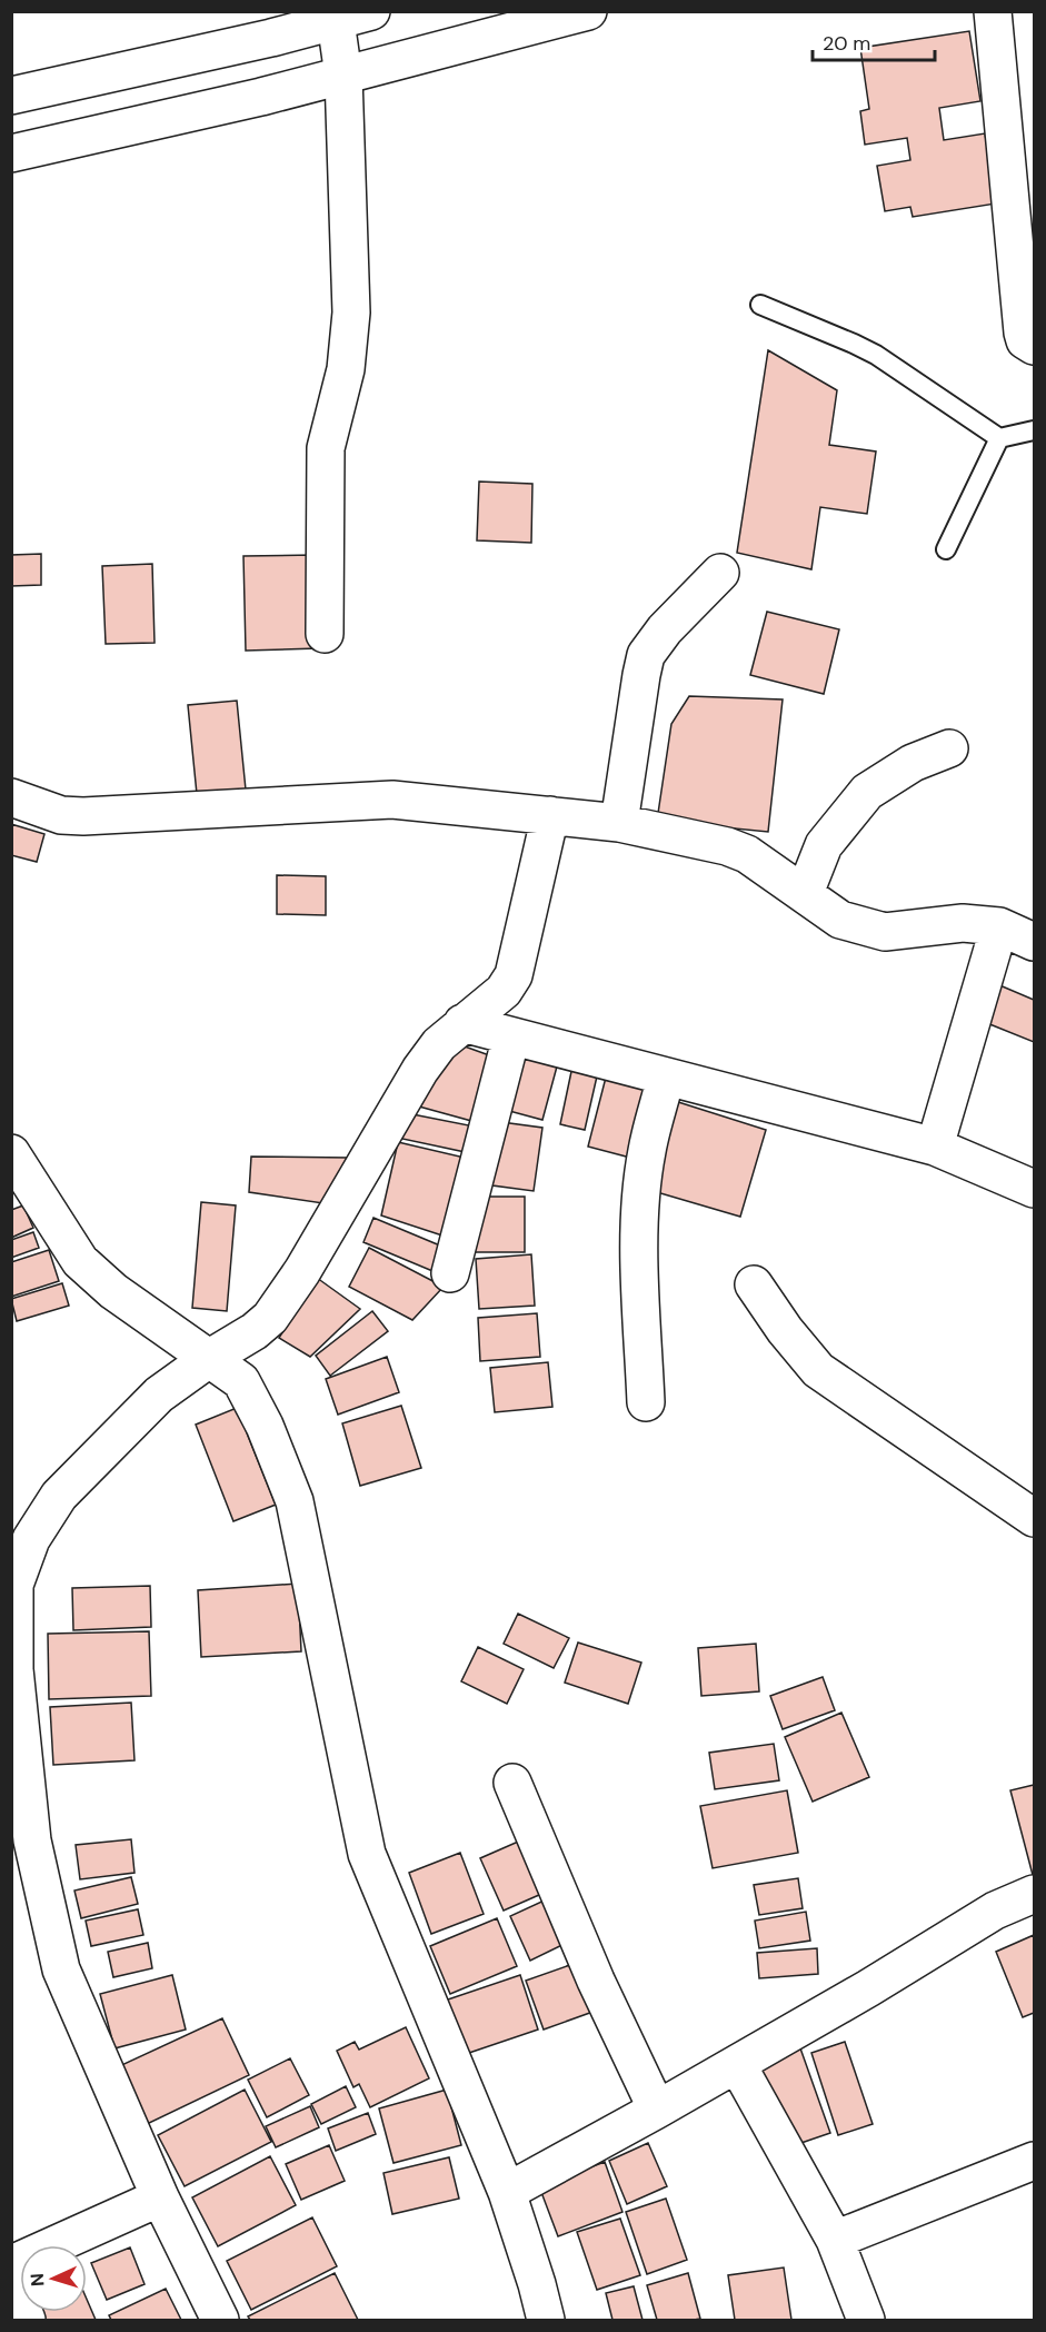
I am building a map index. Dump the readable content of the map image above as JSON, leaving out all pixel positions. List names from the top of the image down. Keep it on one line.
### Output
{"scale_bar":"20 m","north":"left"}
